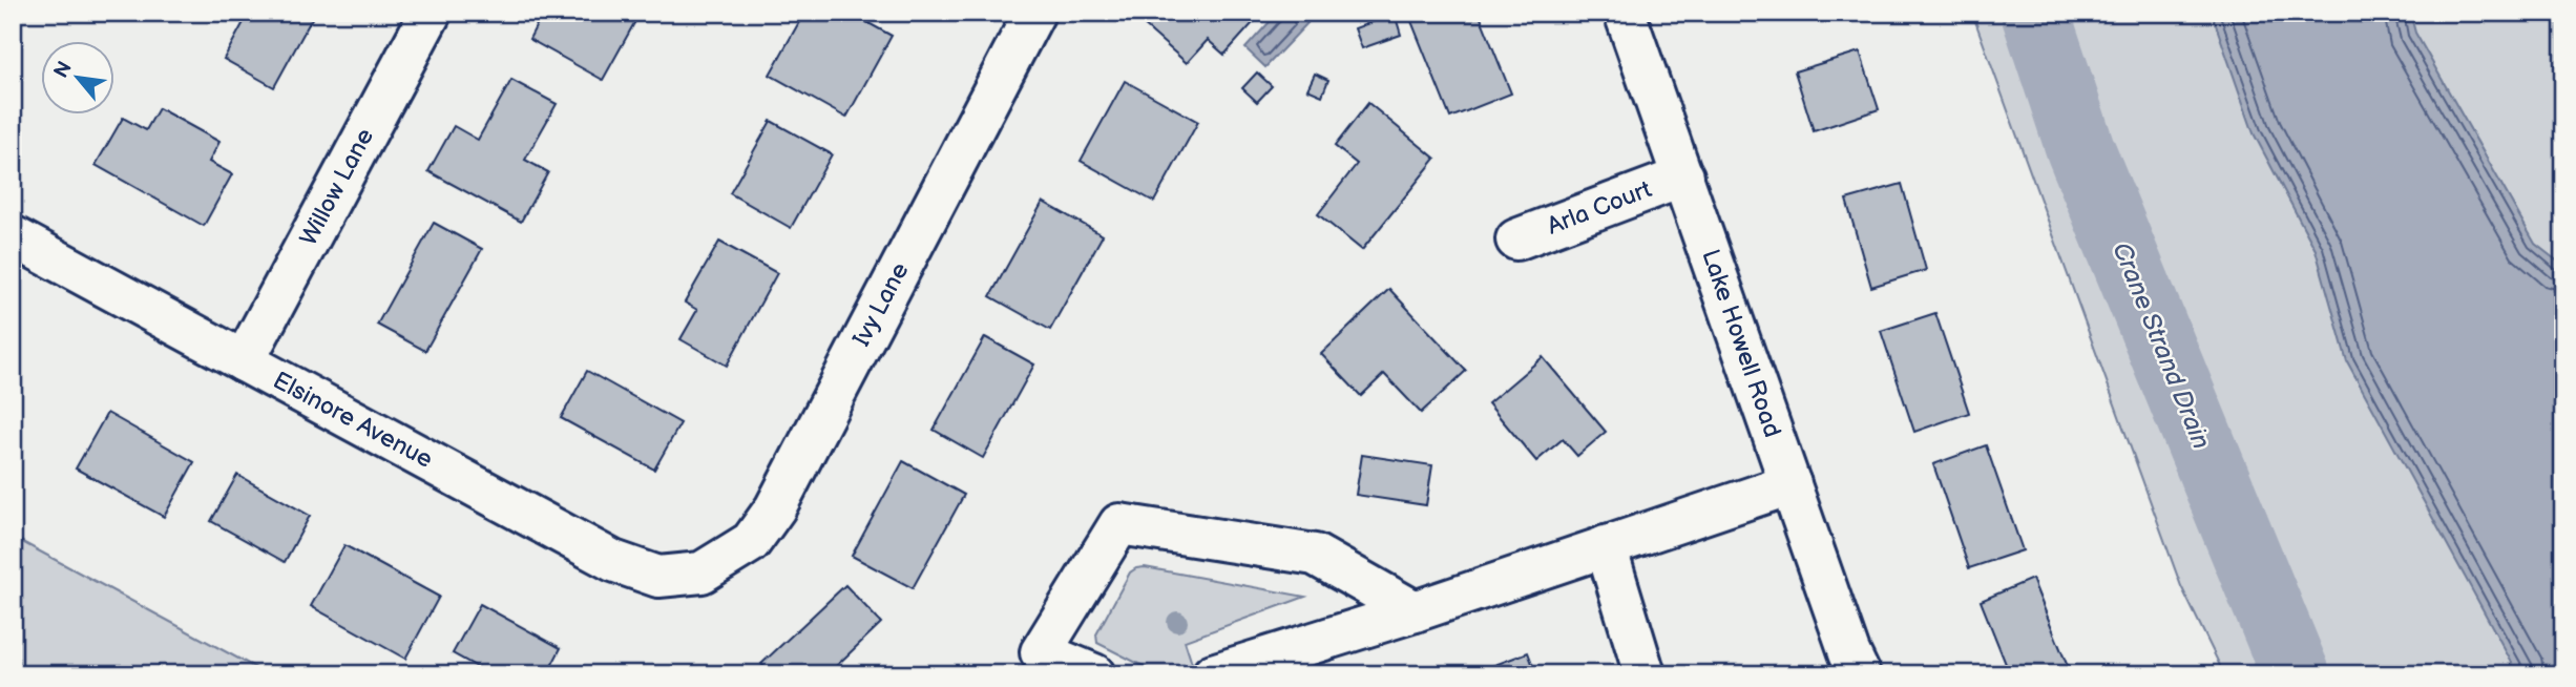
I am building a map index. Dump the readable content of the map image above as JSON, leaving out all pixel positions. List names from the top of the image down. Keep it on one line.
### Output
{"streets":{"street":["Willow Lane","Arla Court","Ivy Lane","Lake Howell Road","Elsinore Avenue"]},"crossings":[["Willow Lane","Elsinore Avenue"],["Arla Court","Lake Howell Road"],["Ivy Lane","Elsinore Avenue"]],"water":["Crane Strand Drain"],"north":"top left"}
